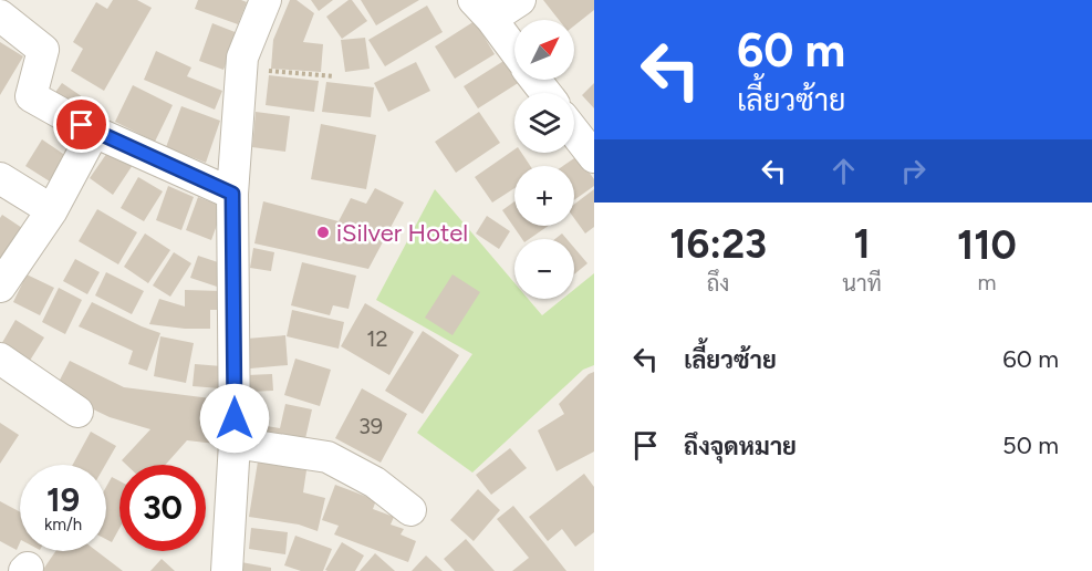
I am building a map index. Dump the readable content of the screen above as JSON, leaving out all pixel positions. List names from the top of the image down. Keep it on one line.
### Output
{"places":["iSilver Hotel"],"house_numbers":["12","39"],"north":"top right","page":{"turn":["60 m","เลี้ยวซ้าย"],"map_buttons":["+","−"],"eta":["16:23","ถึง","1","นาที","110","m"],"list":[{"name":"เลี้ยวซ้าย","value":"60 m"},{"name":"ถึงจุดหมาย","value":"50 m"}],"speed":"19 km/h","limit":"30"}}
